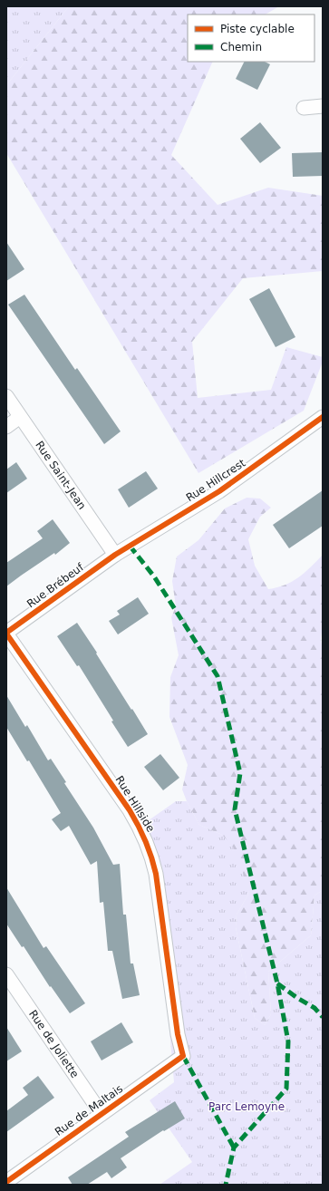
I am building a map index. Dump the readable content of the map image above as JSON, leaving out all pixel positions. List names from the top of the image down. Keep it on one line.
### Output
{"streets":{"street":["Rue Saint-Jean","Rue Hillcrest","Rue Brébeuf","Rue Hillside","Rue de Joliette","Rue de Maltais"]},"crossings":[["Rue Saint-Jean","Rue Hillcrest"],["Rue Saint-Jean","Rue Brébeuf"],["Rue Hillcrest","Rue Brébeuf"],["Rue Brébeuf","Rue Hillside"],["Rue Hillside","Rue de Maltais"],["Rue de Joliette","Rue de Maltais"]],"parks":["Parc Lemoyne"],"legend":["Piste cyclable","Chemin"]}
